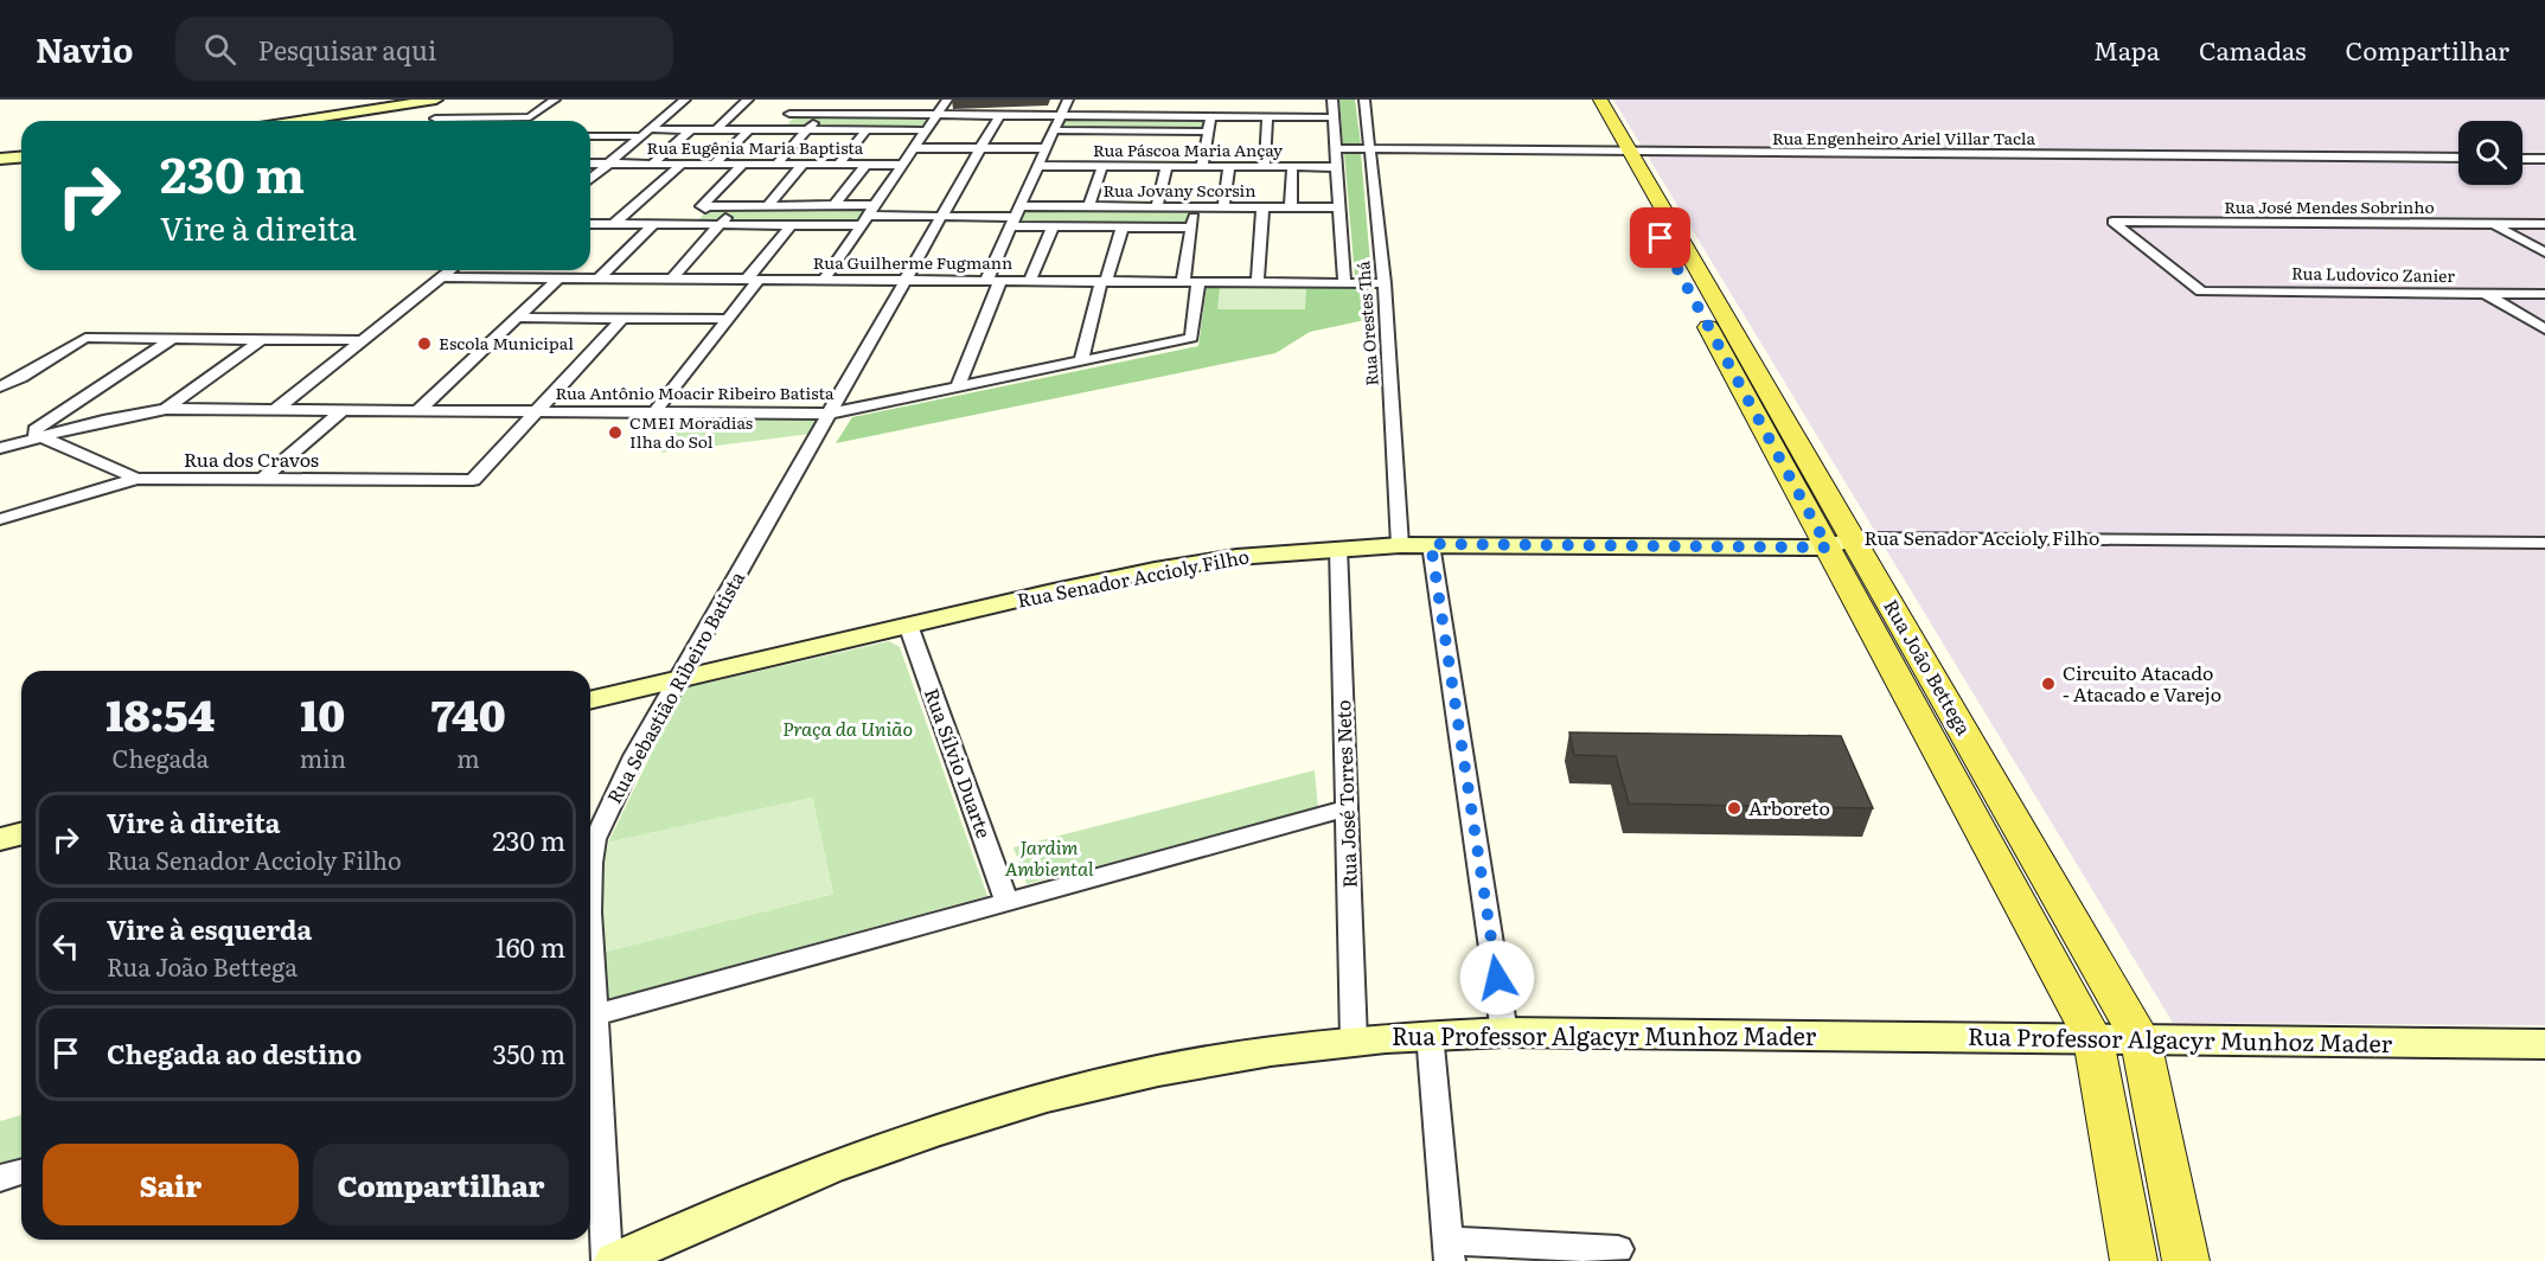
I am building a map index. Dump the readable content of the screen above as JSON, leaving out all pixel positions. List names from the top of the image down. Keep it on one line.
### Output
{"streets":{"main road":["Rua João Bettega"],"street":["Rua Engenheiro Ariel Villar Tacla","Rua Eugênia Maria Baptista","Rua Páscoa Maria Ançay","Rua Jovany Scorsin","Rua José Mendes Sobrinho","Rua Guilherme Fugmann","Rua Ludovico Zanier","Rua Orestes Thá","Rua Antônio Moacir Ribeiro Batista","Rua dos Cravos","Rua Senador Accioly Filho","Rua Sebastião Ribeiro Batista","Rua Sílvio Duarte","Rua José Torres Neto","Rua Professor Algacyr Munhoz Mader"]},"crossings":[["Rua Engenheiro Ariel Villar Tacla","Rua Orestes Thá"],["Rua Engenheiro Ariel Villar Tacla","Rua João Bettega"],["Rua José Mendes Sobrinho","Rua Ludovico Zanier"],["Rua Guilherme Fugmann","Rua Orestes Thá"],["Rua Guilherme Fugmann","Rua Antônio Moacir Ribeiro Batista"],["Rua Guilherme Fugmann","Rua Sebastião Ribeiro Batista"],["Rua Orestes Thá","Rua Senador Accioly Filho"],["Rua Antônio Moacir Ribeiro Batista","Rua dos Cravos"],["Rua Antônio Moacir Ribeiro Batista","Rua Sebastião Ribeiro Batista"],["Rua Senador Accioly Filho","Rua João Bettega"],["Rua Senador Accioly Filho","Rua Sebastião Ribeiro Batista"],["Rua Senador Accioly Filho","Rua Sílvio Duarte"],["Rua Senador Accioly Filho","Rua José Torres Neto"],["Rua João Bettega","Rua Professor Algacyr Munhoz Mader"],["Rua José Torres Neto","Rua Professor Algacyr Munhoz Mader"]],"parks":["Praça da União","Jardim Ambiental"],"places":["Escola Municipal","CMEI Moradias Ilha do Sol","Circuito Atacado - Atacado e Varejo","Arboreto"],"page":{"header":"Navio","search":"Pesquisar aqui","nav":["Mapa","Camadas","Compartilhar"],"turn":["230 m","Vire à direita"],"eta":["18:54","Chegada","10","min","740","m"],"list":[{"name":"Vire à direita","note":"Rua Senador Accioly Filho","value":"230 m"},{"name":"Vire à esquerda","note":"Rua João Bettega","value":"160 m"},{"name":"Chegada ao destino","value":"350 m"}],"buttons":["Sair","Compartilhar"]}}
